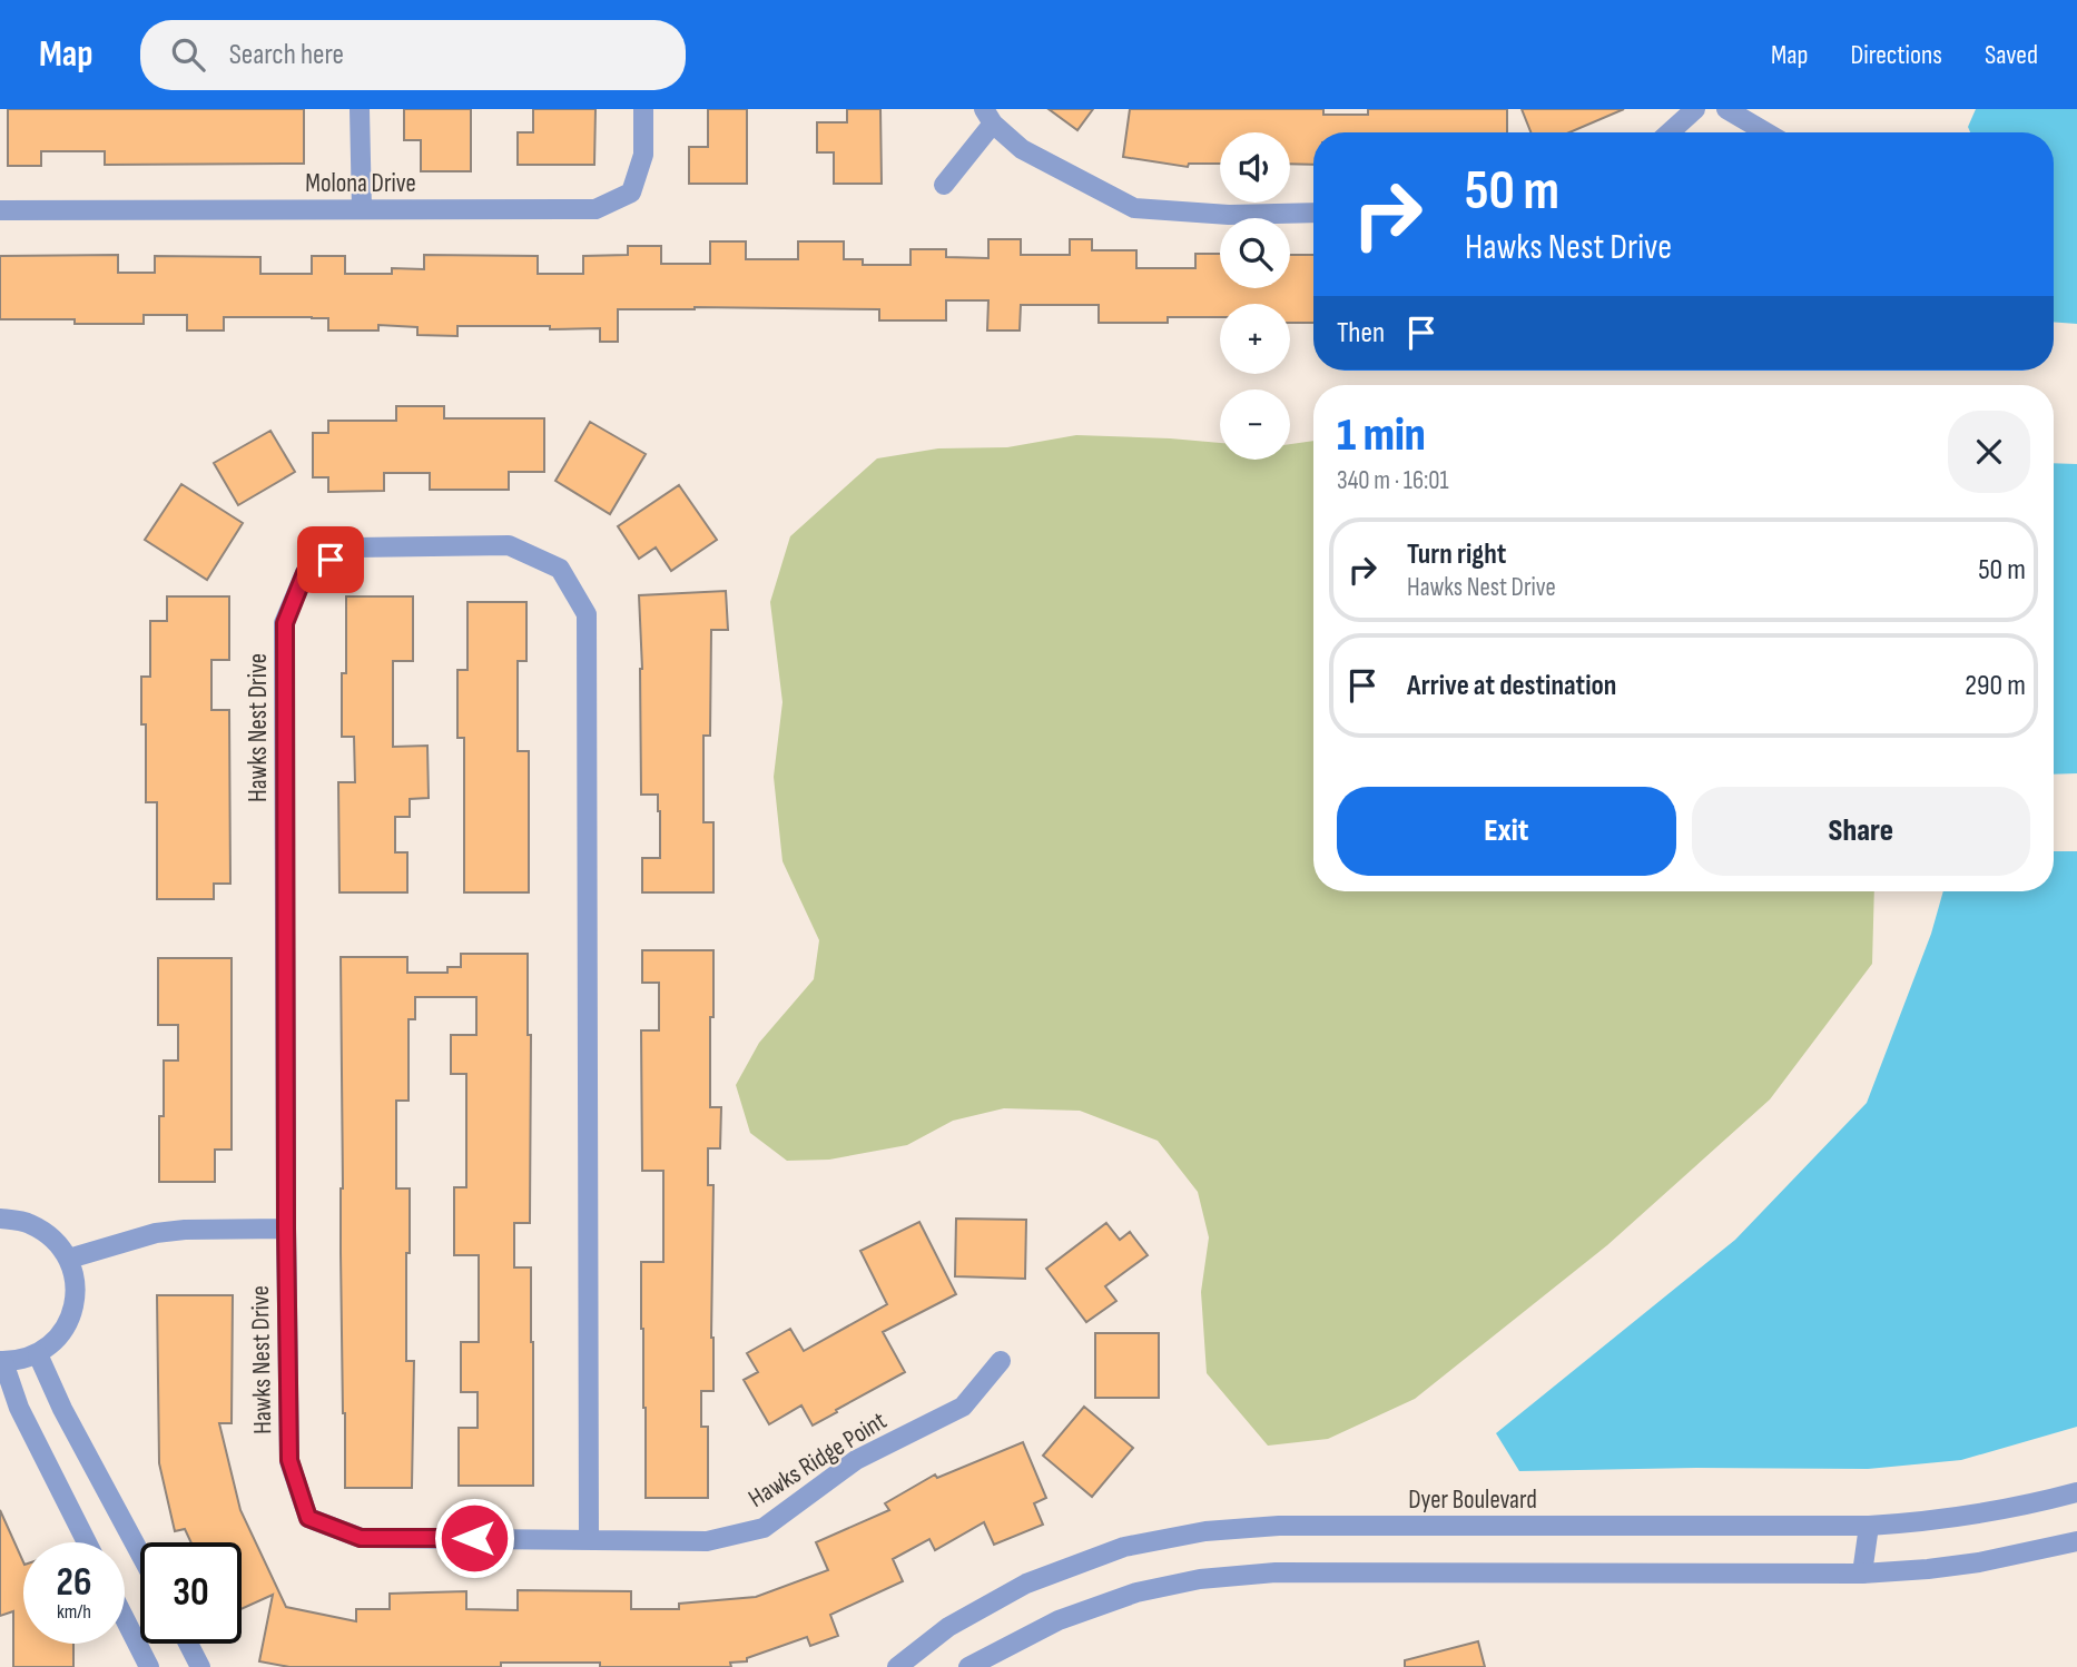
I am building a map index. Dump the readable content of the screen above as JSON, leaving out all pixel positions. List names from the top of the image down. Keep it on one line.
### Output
{"streets":{"street":["Molona Drive","Hawks Nest Drive","Hawks Ridge Point","Dyer Boulevard"]},"crossings":[["Hawks Nest Drive","Hawks Ridge Point"]],"page":{"header":"Map","search":"Search here","nav":["Map","Directions","Saved"],"map_buttons":["+","−"],"turn":["50 m","Hawks Nest Drive"],"then":"Then","heading":["1 min","340 m · 16:01"],"list":[{"name":"Turn right","note":"Hawks Nest Drive","value":"50 m"},{"name":"Arrive at destination","value":"290 m"}],"buttons":["Exit","Share"],"speed":"26 km/h","limit":"30"}}
